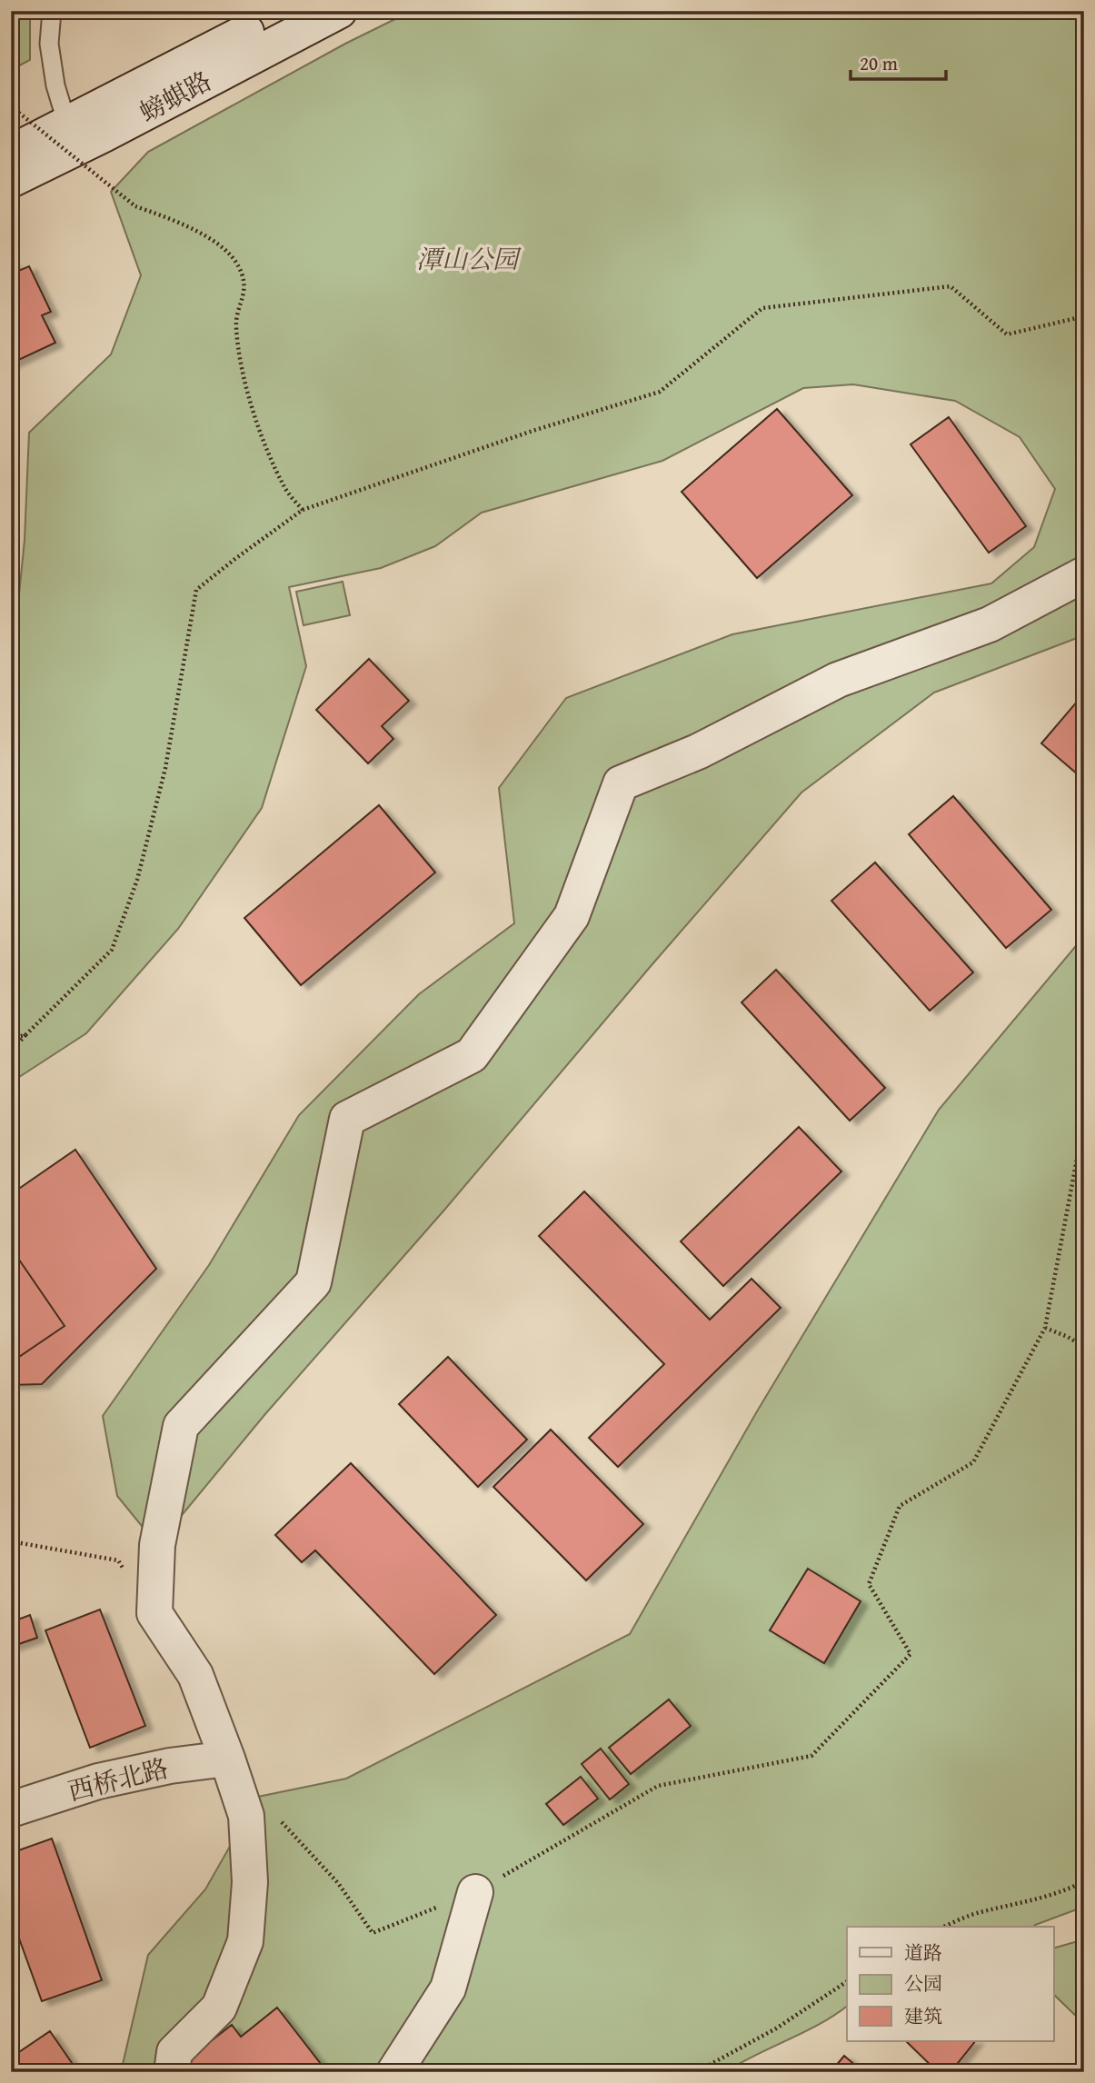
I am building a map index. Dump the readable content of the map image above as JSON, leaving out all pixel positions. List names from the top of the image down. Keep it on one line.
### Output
{"streets":{"street":["螃蜞路","西桥北路"]},"parks":["潭山公园"],"legend":["道路","公园","建筑"],"scale_bar":"20 m"}
